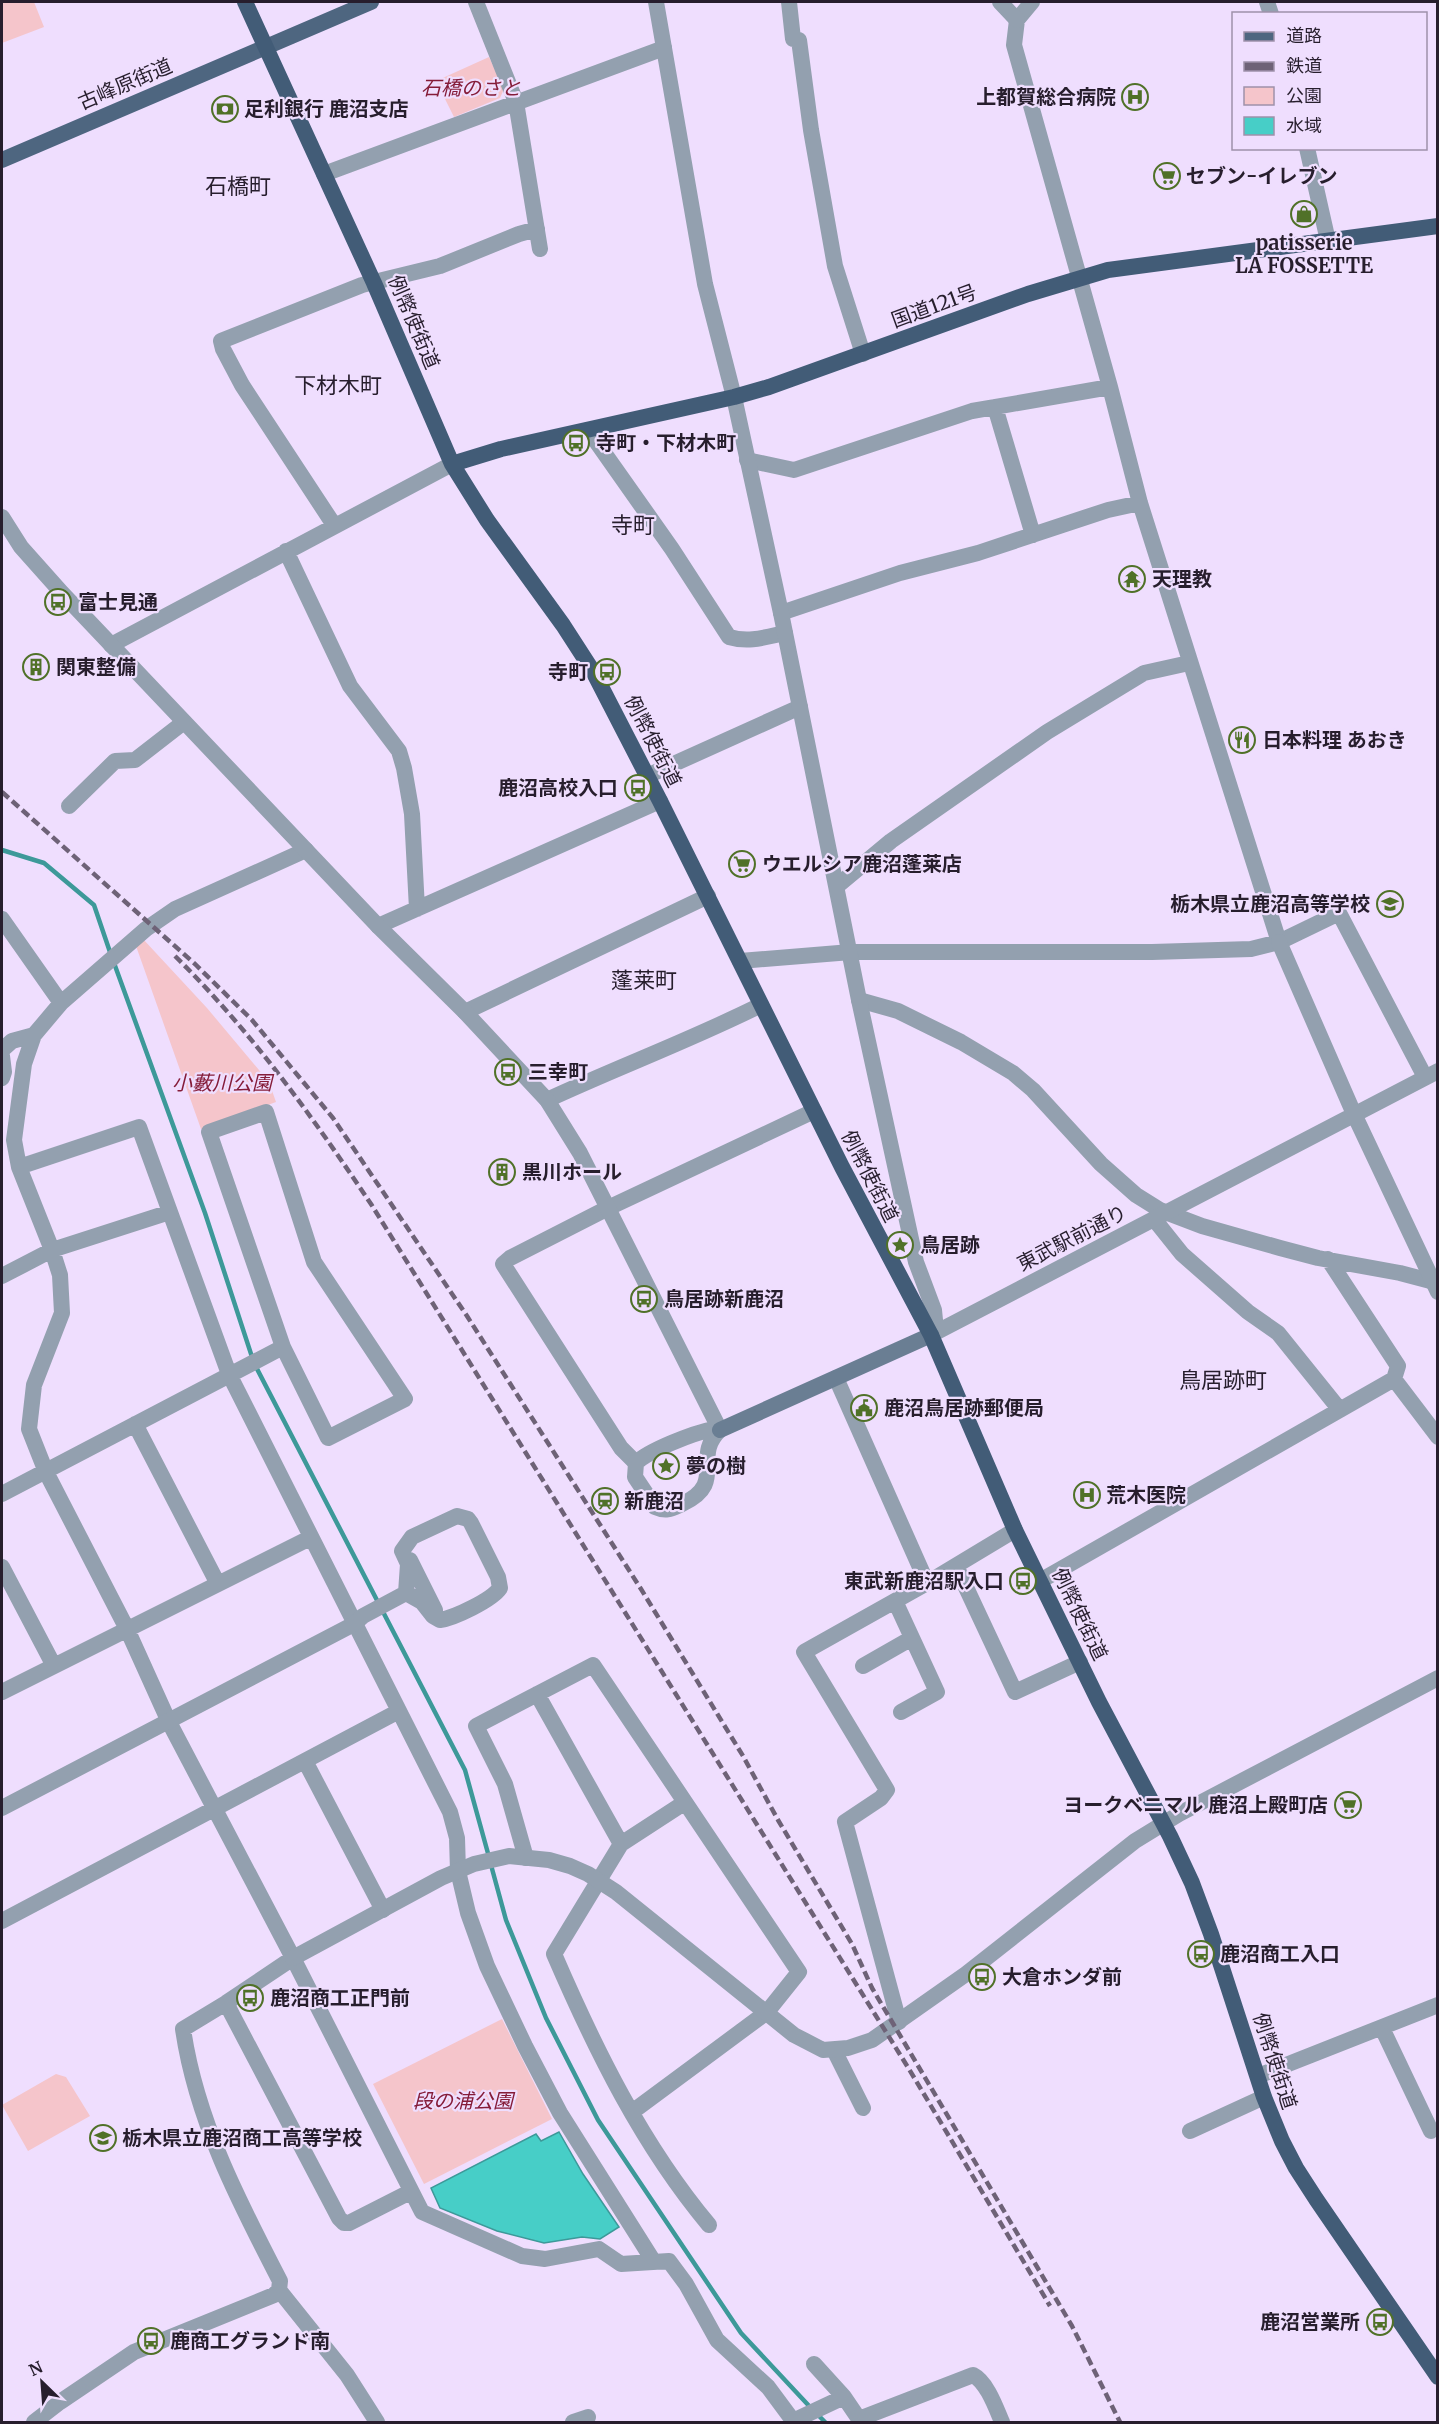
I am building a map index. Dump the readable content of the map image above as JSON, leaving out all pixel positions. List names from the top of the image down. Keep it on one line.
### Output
{"streets":{"highway":["国道121号","例幣使街道"],"main road":["古峰原街道","東武駅前通り"]},"crossings":[["古峰原街道","例幣使街道"],["国道121号","例幣使街道"],["例幣使街道","東武駅前通り"]],"districts":["石橋町","下材木町","寺町","蓬莱町","鳥居跡町"],"parks":["石橋のさと","小藪川公園","段の浦公園"],"places":{"hospital":["上都賀総合病院","荒木医院"],"bank":["足利銀行 鹿沼支店"],"supermarket":["セブン-イレブン","ウエルシア鹿沼蓬莱店","ヨークベニマル 鹿沼上殿町店"],"shop":["patisserie LA FOSSETTE"],"bus stop":["寺町・下材木町","富士見通","寺町","鹿沼高校入口","三幸町","鳥居跡新鹿沼","東武新鹿沼駅入口","鹿沼商工入口","大倉ホンダ前","鹿沼商工正門前","鹿沼営業所","鹿商工グランド南"],"temple":["天理教"],"building":["関東整備","黒川ホール"],"restaurant":["日本料理 あおき"],"school or university":["栃木県立鹿沼高等学校","栃木県立鹿沼商工高等学校"],"place":["鳥居跡","夢の樹"],"public building":["鹿沼鳥居跡郵便局"],"station":["新鹿沼"]},"legend":["道路","鉄道","公園","水域"],"north":"top left"}
